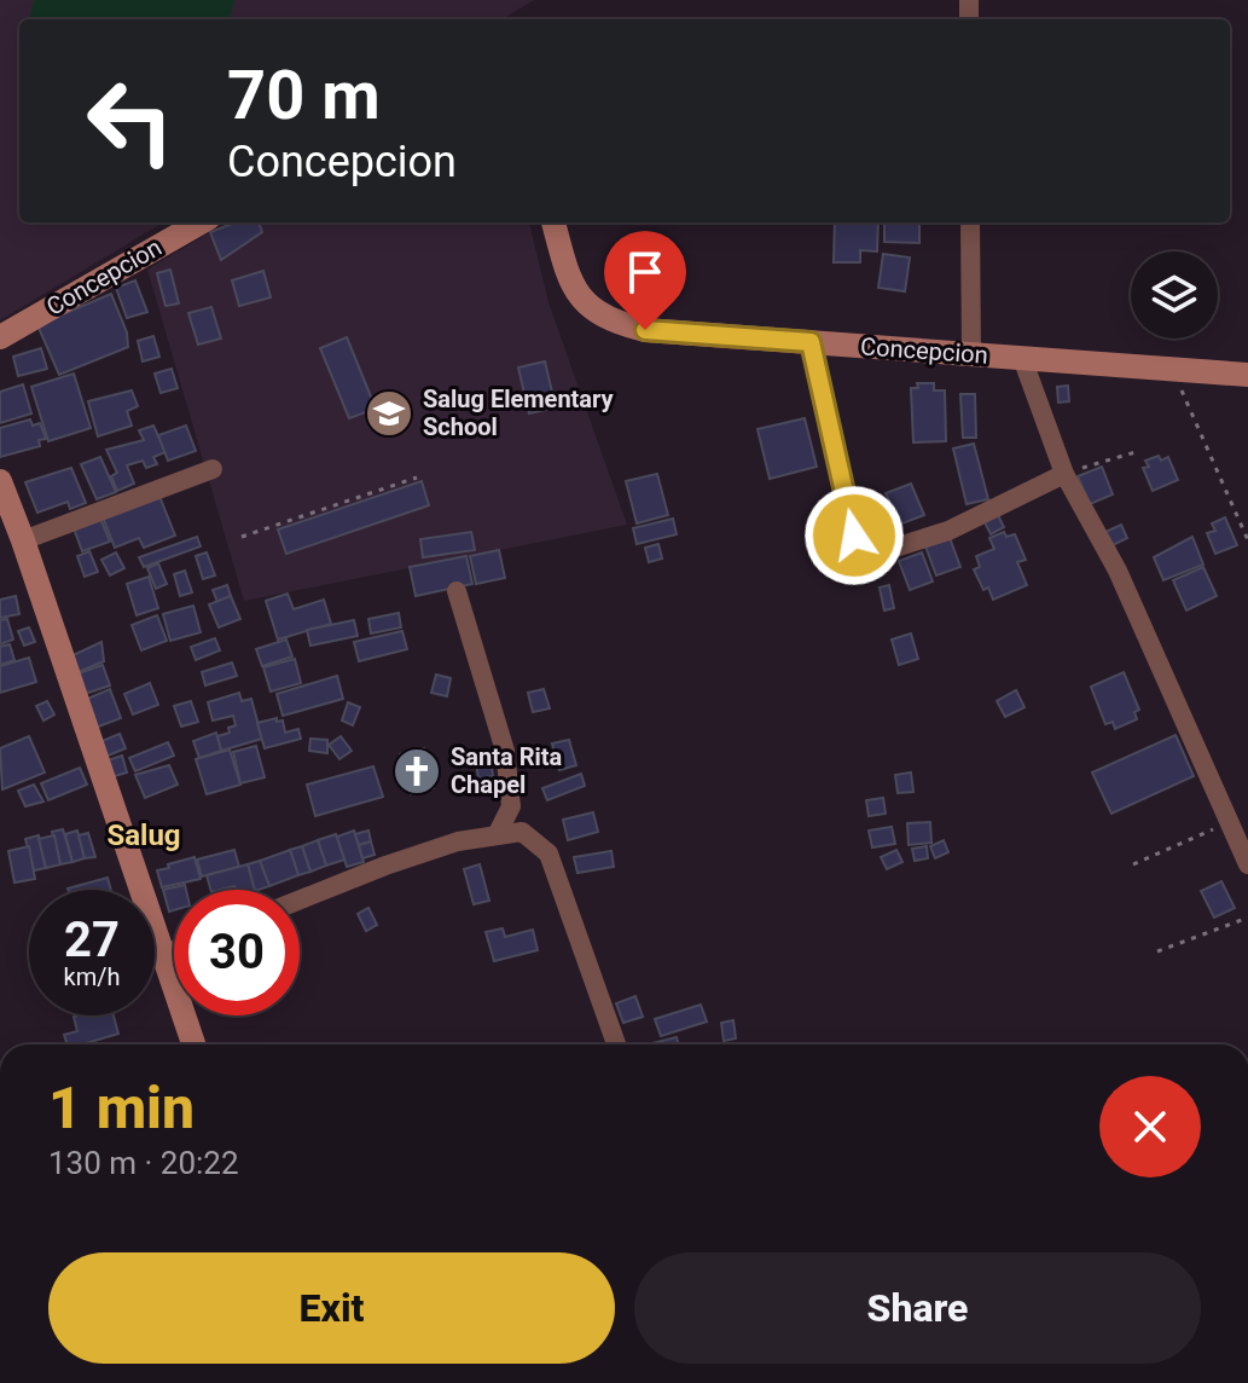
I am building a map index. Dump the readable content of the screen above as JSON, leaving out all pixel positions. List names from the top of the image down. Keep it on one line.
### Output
{"streets":{"main road":["Concepcion"]},"districts":["Salug"],"places":{"school or university":["Salug Elementary School"],"church":["Santa Rita Chapel"]},"page":{"turn":["70 m","Concepcion"],"speed":"27 km/h","limit":"30","heading":["1 min","130 m · 20:22"],"buttons":["Exit","Share"]}}
